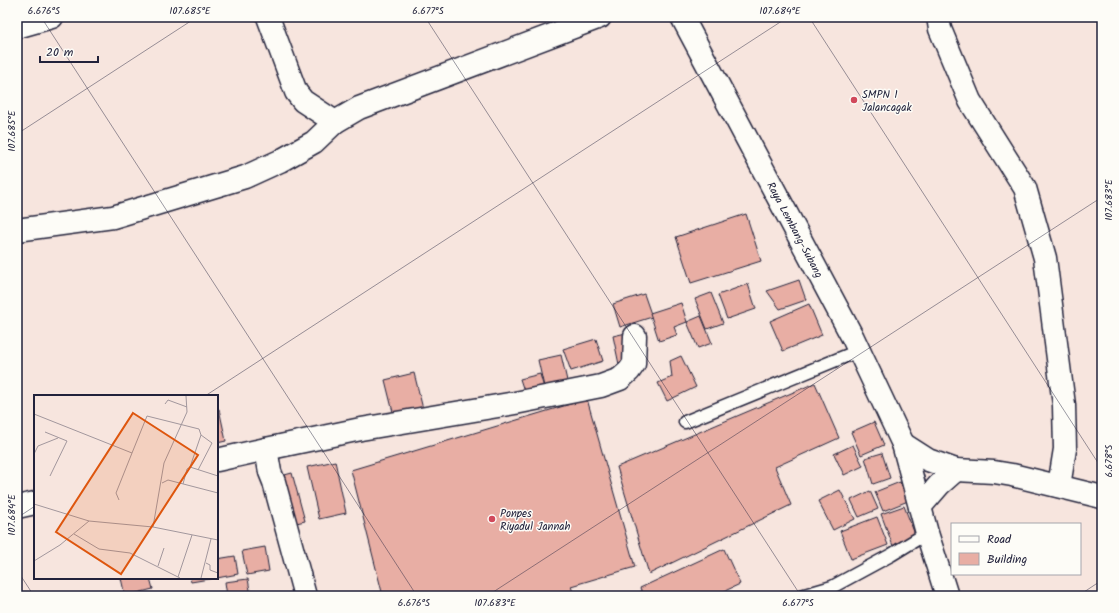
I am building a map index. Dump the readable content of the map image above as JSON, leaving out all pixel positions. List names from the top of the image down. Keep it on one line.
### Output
{"streets":{"street":["Raya Lembang-Subang"]},"places":["SMPN 1 Jalancagak","Ponpes Riyadul Jannah"],"legend":["Road","Building"],"scale_bar":"20 m","coordinates":["6.676°S","107.685°E","6.677°S","107.684°E","107.683°E","6.678°S"]}
